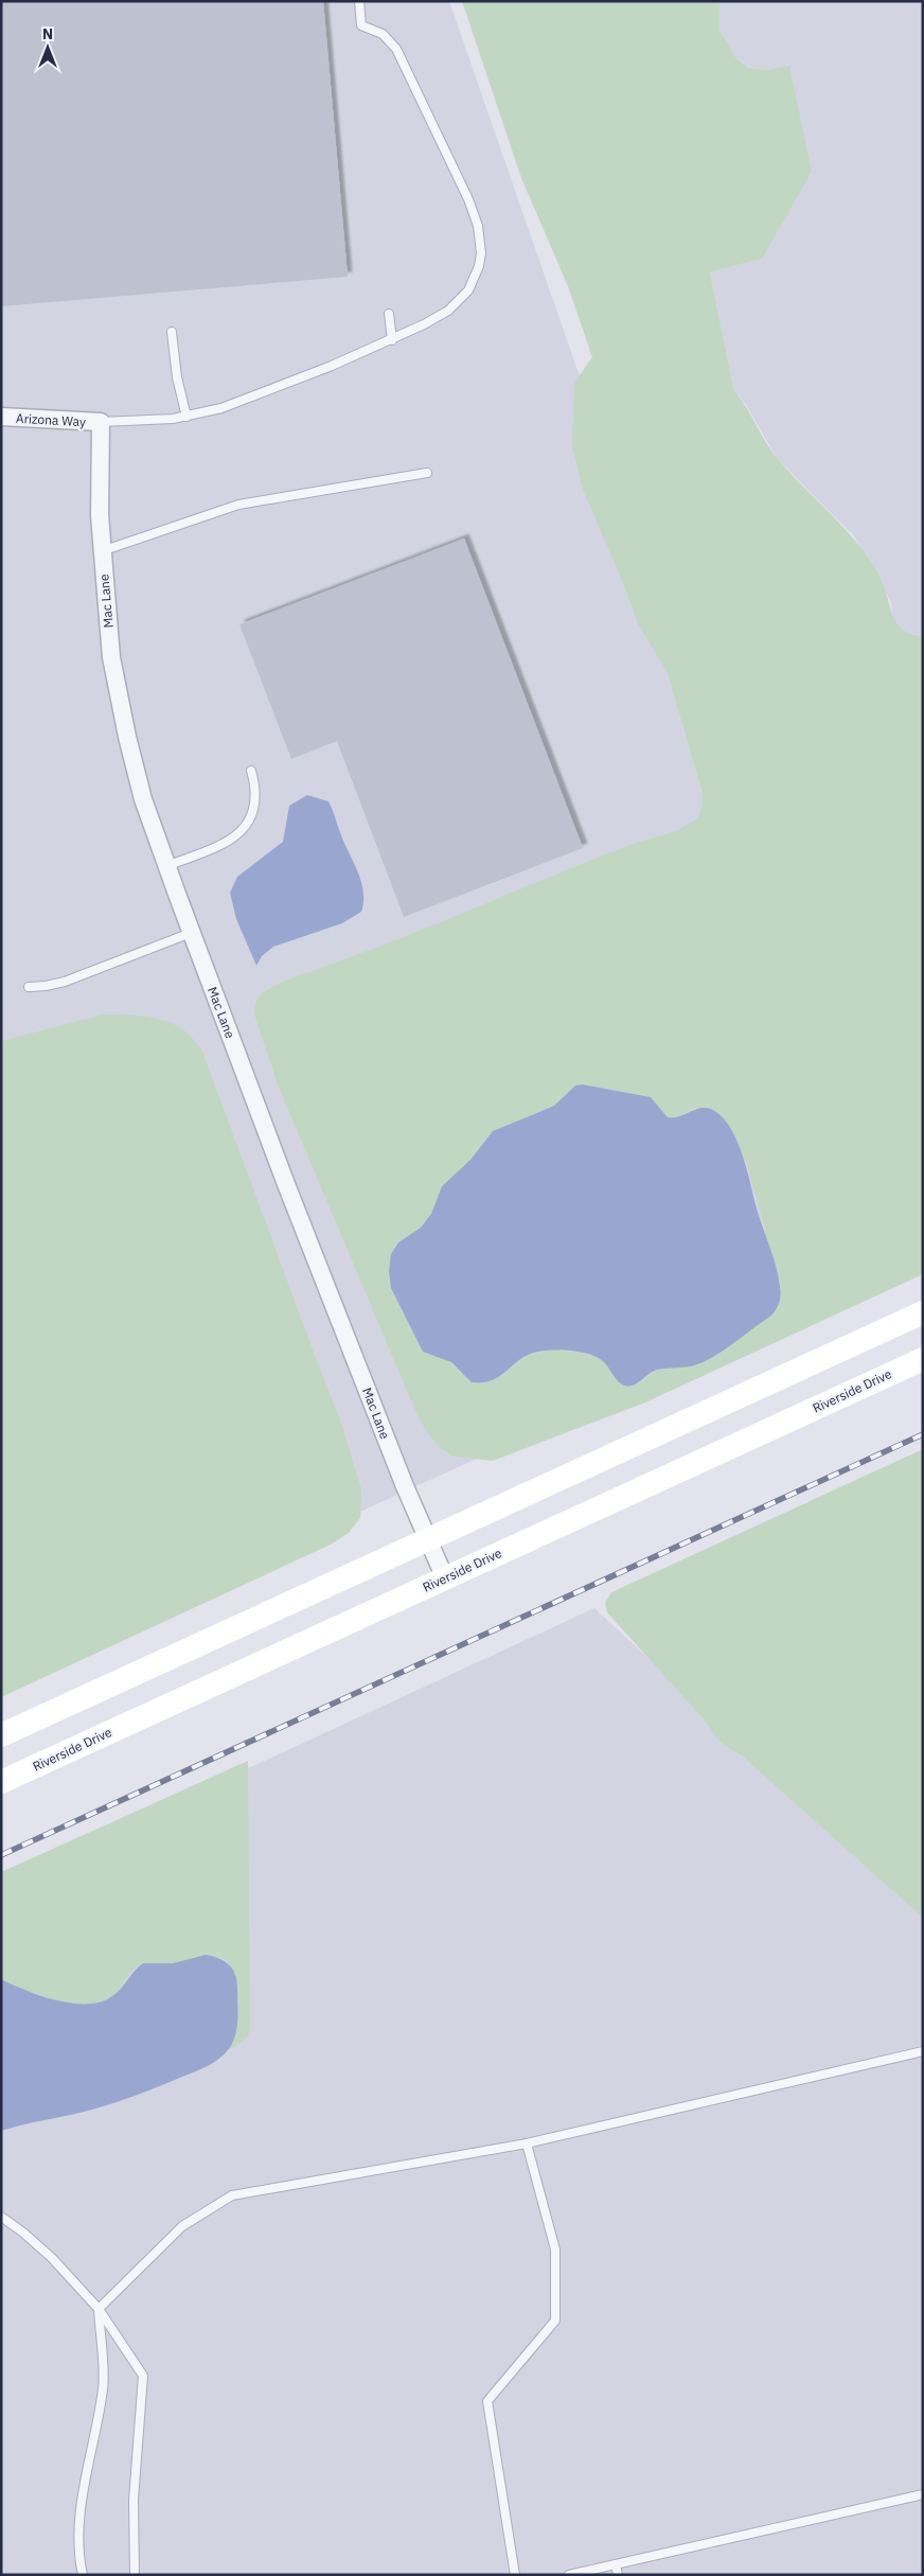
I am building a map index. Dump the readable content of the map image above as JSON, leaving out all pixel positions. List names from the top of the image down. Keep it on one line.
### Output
{"streets":{"main road":["Riverside Drive"],"street":["Arizona Way","Mac Lane"]},"crossings":[["Arizona Way","Mac Lane"],["Mac Lane","Riverside Drive"]],"north":"top"}
